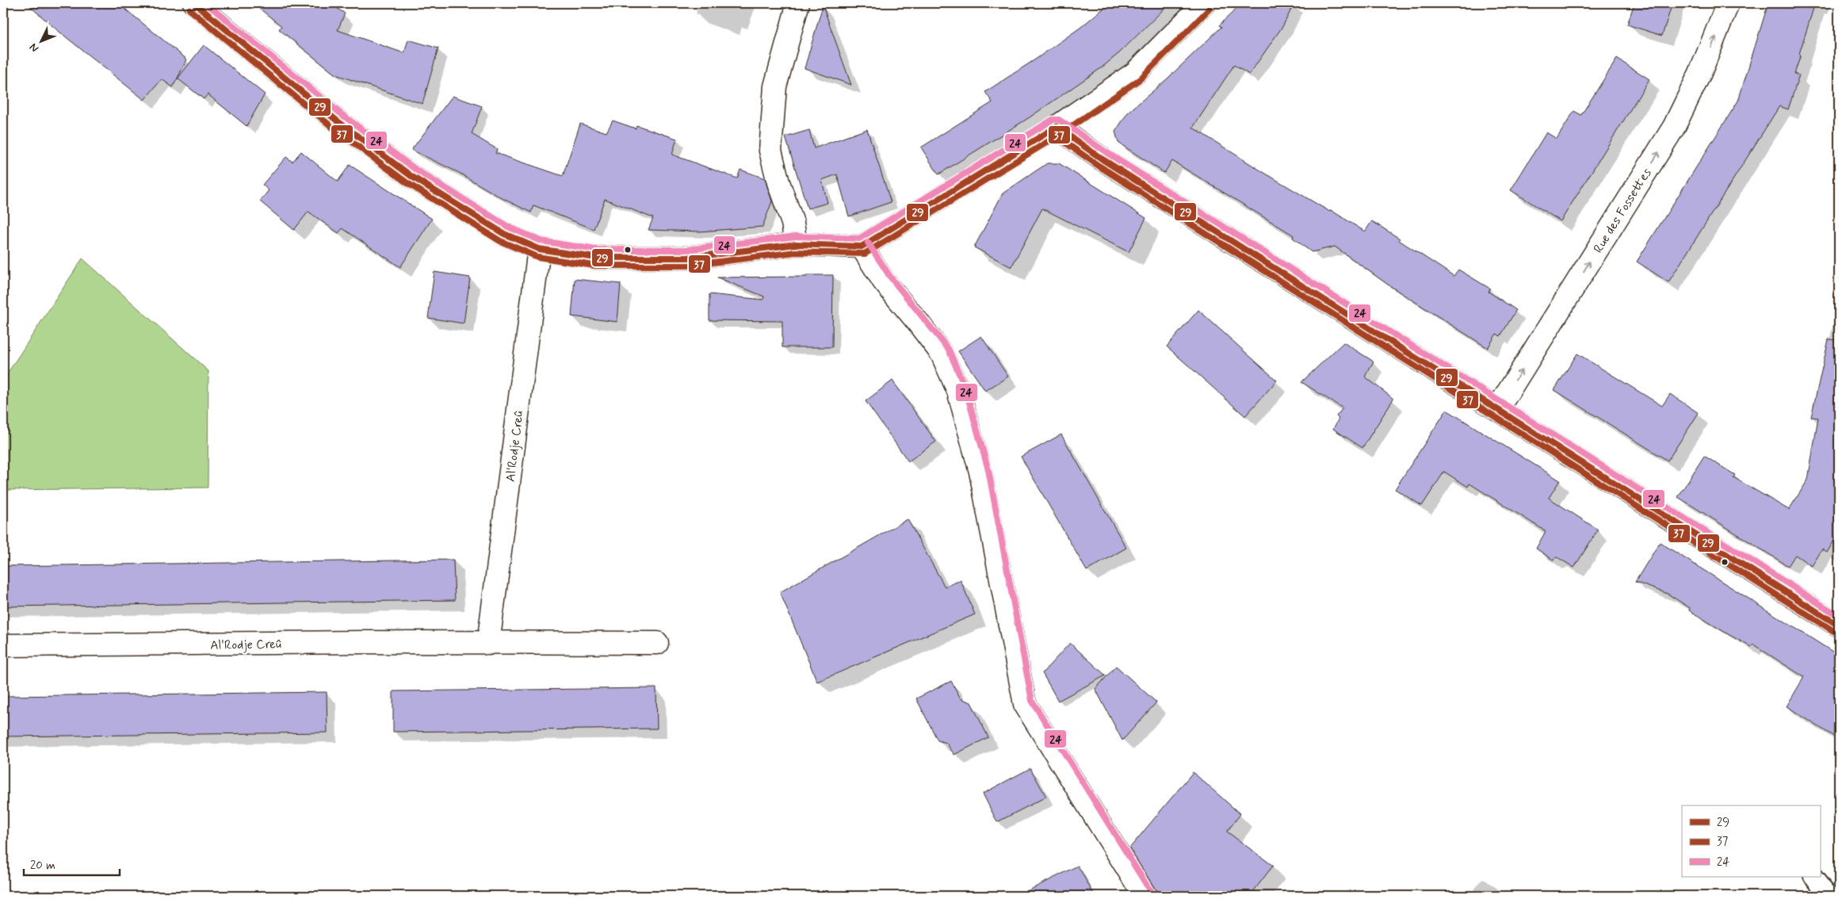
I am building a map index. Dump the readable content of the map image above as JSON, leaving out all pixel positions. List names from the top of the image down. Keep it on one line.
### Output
{"streets":{"street":["Rue des Fossettes","Al'Rodje Creû"]},"one_way":["Rue des Fossettes"],"lines":["transit line 29","transit line 24","transit line 37"],"legend":["29","37","24"],"scale_bar":"20 m","north":"bottom left"}
